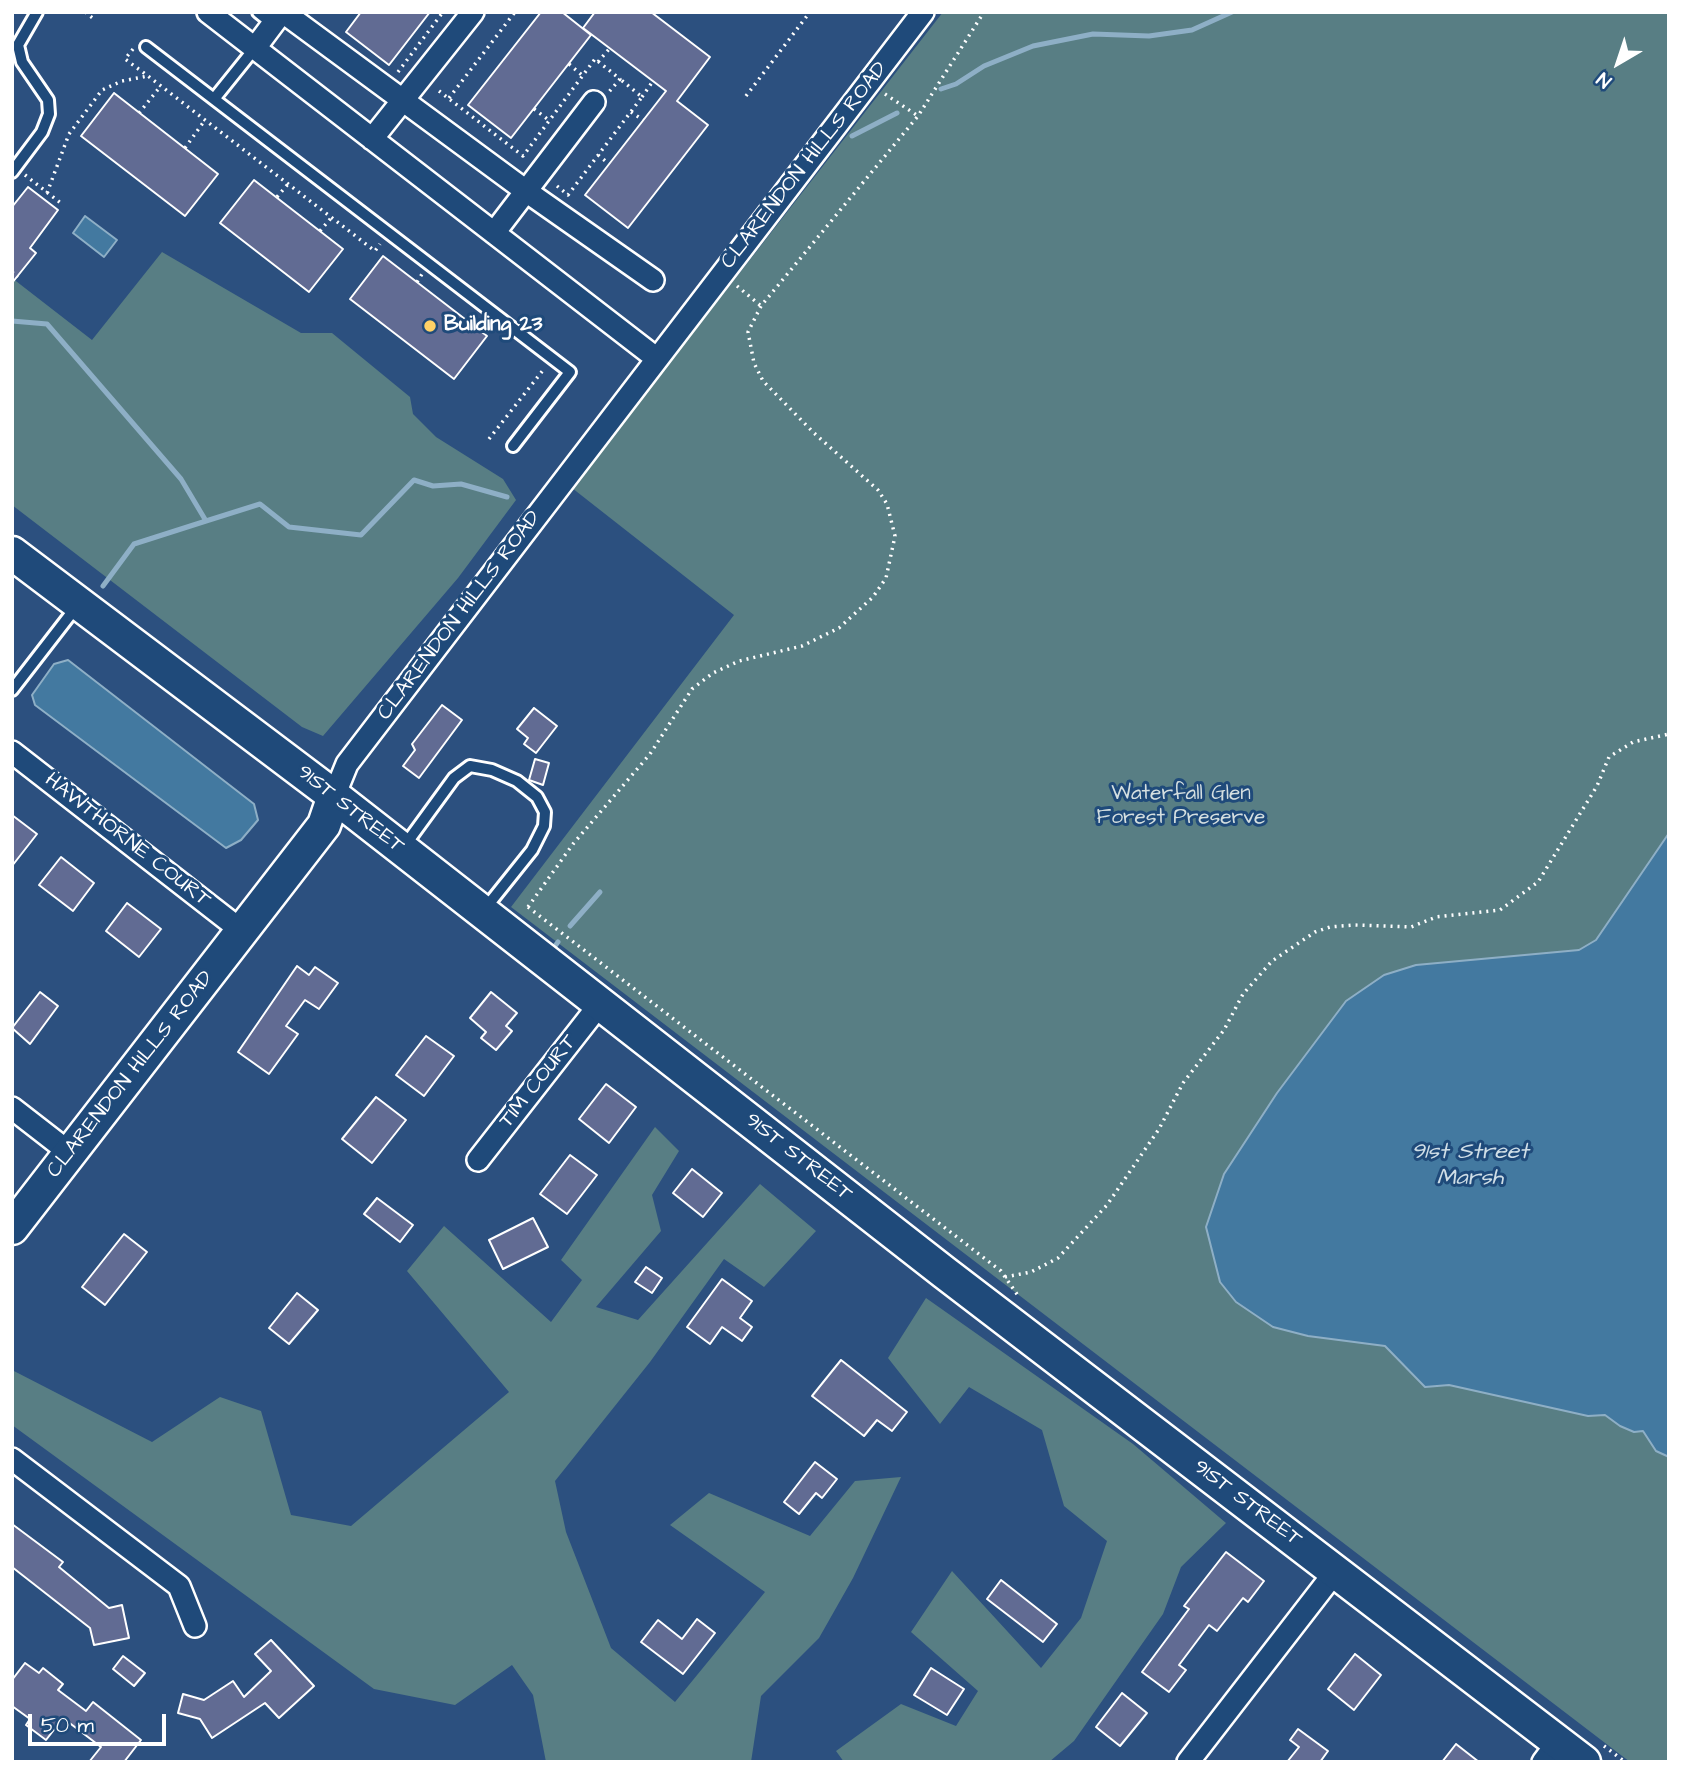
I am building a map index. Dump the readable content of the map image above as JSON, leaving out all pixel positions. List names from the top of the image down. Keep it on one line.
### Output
{"streets":{"main road":["CLARENDON HILLS ROAD","91ST STREET"],"street":["HAWTHORNE COURT","TIM COURT"]},"crossings":[["CLARENDON HILLS ROAD","91ST STREET"],["CLARENDON HILLS ROAD","HAWTHORNE COURT"],["91ST STREET","TIM COURT"]],"water":["91st Street Marsh"],"parks":["Waterfall Glen Forest Preserve"],"places":["Building 23"],"scale_bar":"50 m","north":"bottom left"}
